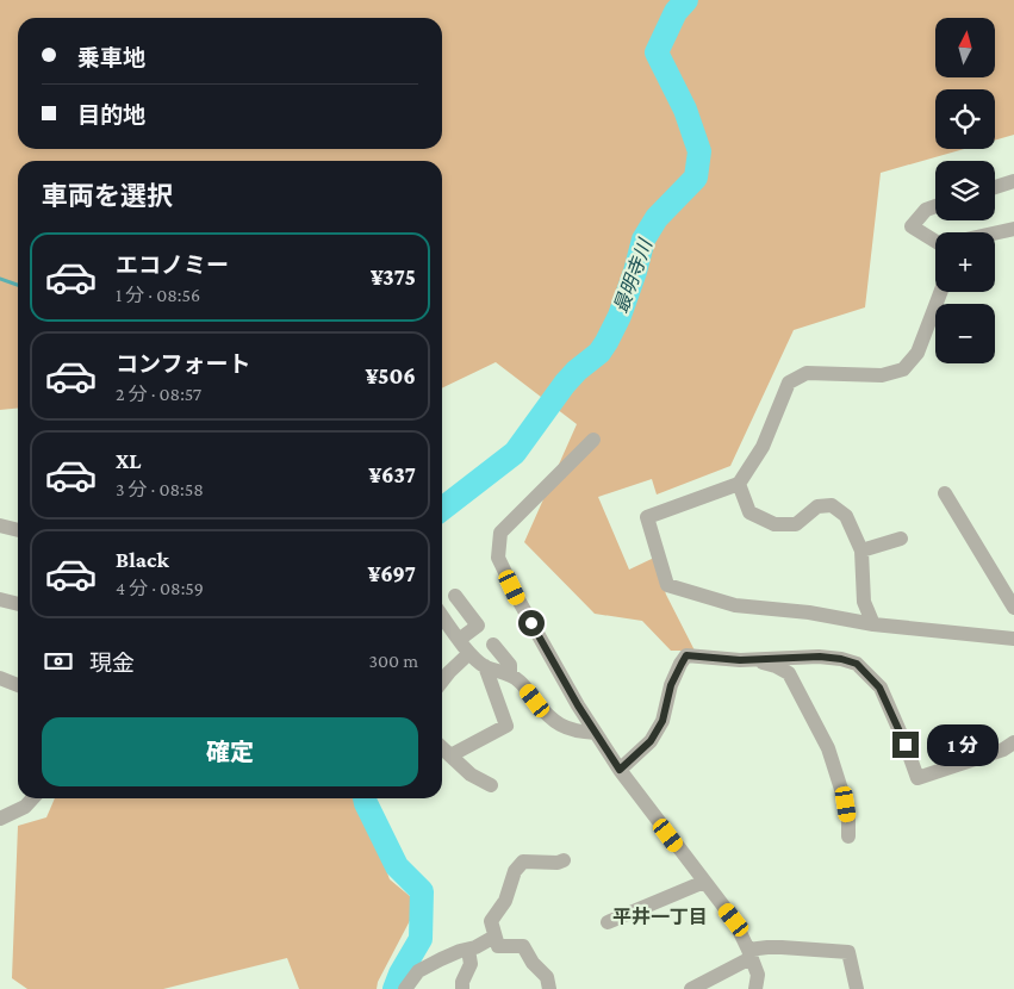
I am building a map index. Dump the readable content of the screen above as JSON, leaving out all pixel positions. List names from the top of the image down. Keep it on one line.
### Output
{"districts":["平井一丁目"],"water":["最明寺川"],"north":"top","page":{"map_buttons":["+","−"],"banner":["乗車地","目的地"],"heading":"車両を選択","list":[{"name":"エコノミー","note":"1 分 · 08:56","value":"¥375"},{"name":"コンフォート","note":"2 分 · 08:57","value":"¥506"},{"name":"XL","note":"3 分 · 08:58","value":"¥637"},{"name":"Black","note":"4 分 · 08:59","value":"¥697"}],"pay":["現金","300 m"],"buttons":"確定","bubble":"1 分"}}
